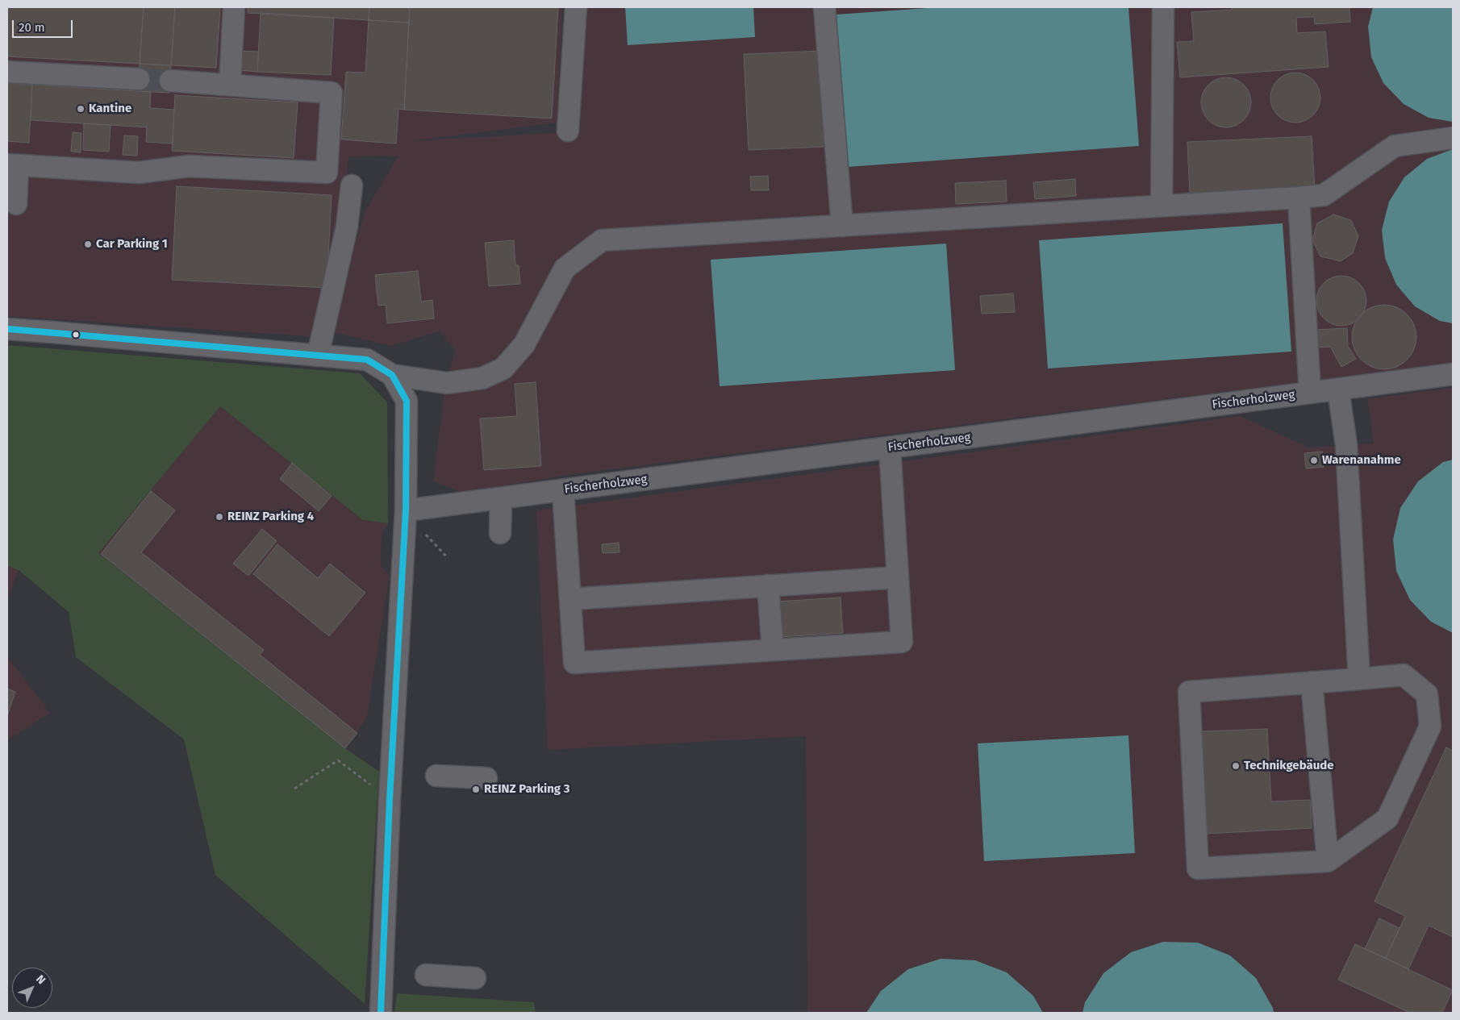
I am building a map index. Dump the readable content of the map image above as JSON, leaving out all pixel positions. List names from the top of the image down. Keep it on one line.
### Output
{"streets":{"street":["Fischerholzweg"]},"places":["Kantine","Car Parking 1","Warenanahme","REINZ Parking 4","Technikgebäude","REINZ Parking 3"],"scale_bar":"20 m","north":"top right"}
